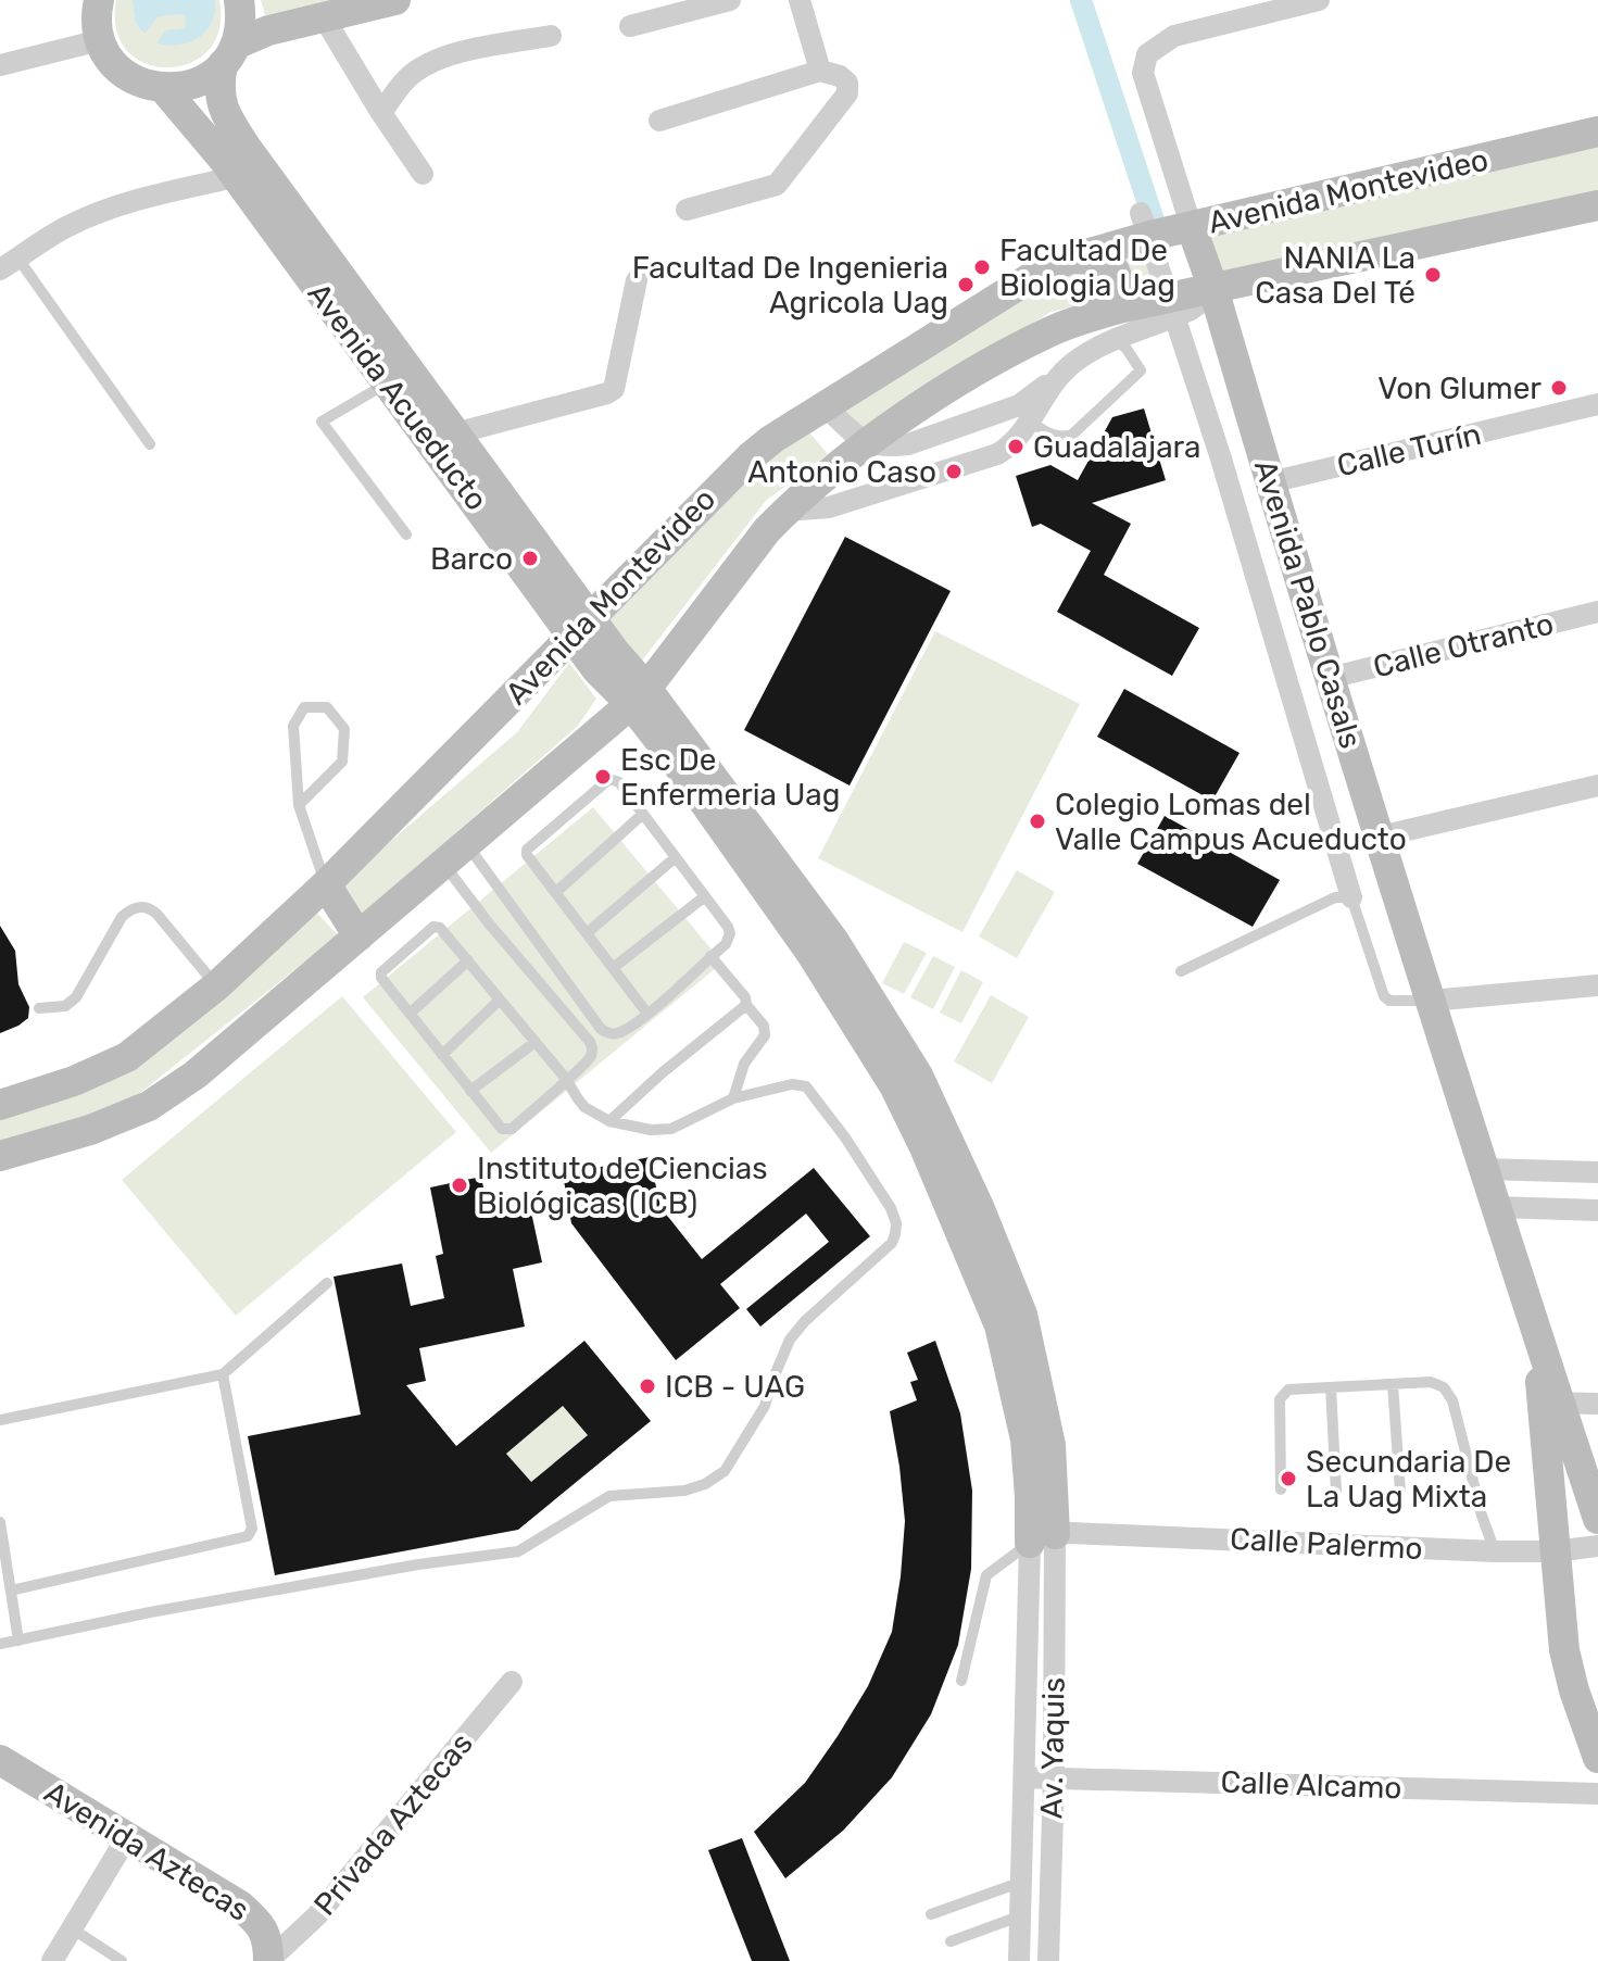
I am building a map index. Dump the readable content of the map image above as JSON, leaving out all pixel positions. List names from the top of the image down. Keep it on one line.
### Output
{"streets":{"street":["Avenida Montevideo","Avenida Acueducto","Calle Turín","Avenida Pablo Casals","Calle Otranto","Calle Palermo","Av. Yaquis","Calle Alcamo","Privada Aztecas","Avenida Aztecas"]},"crossings":[["Avenida Montevideo","Avenida Acueducto"],["Avenida Montevideo","Avenida Pablo Casals"],["Avenida Acueducto","Calle Palermo"],["Avenida Acueducto","Av. Yaquis"],["Calle Turín","Avenida Pablo Casals"],["Avenida Pablo Casals","Calle Otranto"],["Avenida Pablo Casals","Calle Palermo"],["Calle Palermo","Av. Yaquis"],["Av. Yaquis","Calle Alcamo"],["Privada Aztecas","Avenida Aztecas"]],"places":["Facultad De Biologia Uag","NANIA La Casa Del Té","Facultad De Ingenieria Agricola Uag","Von Glumer","Guadalajara","Antonio Caso","Barco","Esc De Enfermeria Uag","Colegio Lomas del Valle Campus Acueducto","Instituto de Ciencias Biológicas (ICB)","ICB - UAG","Secundaria De La Uag Mixta"]}
